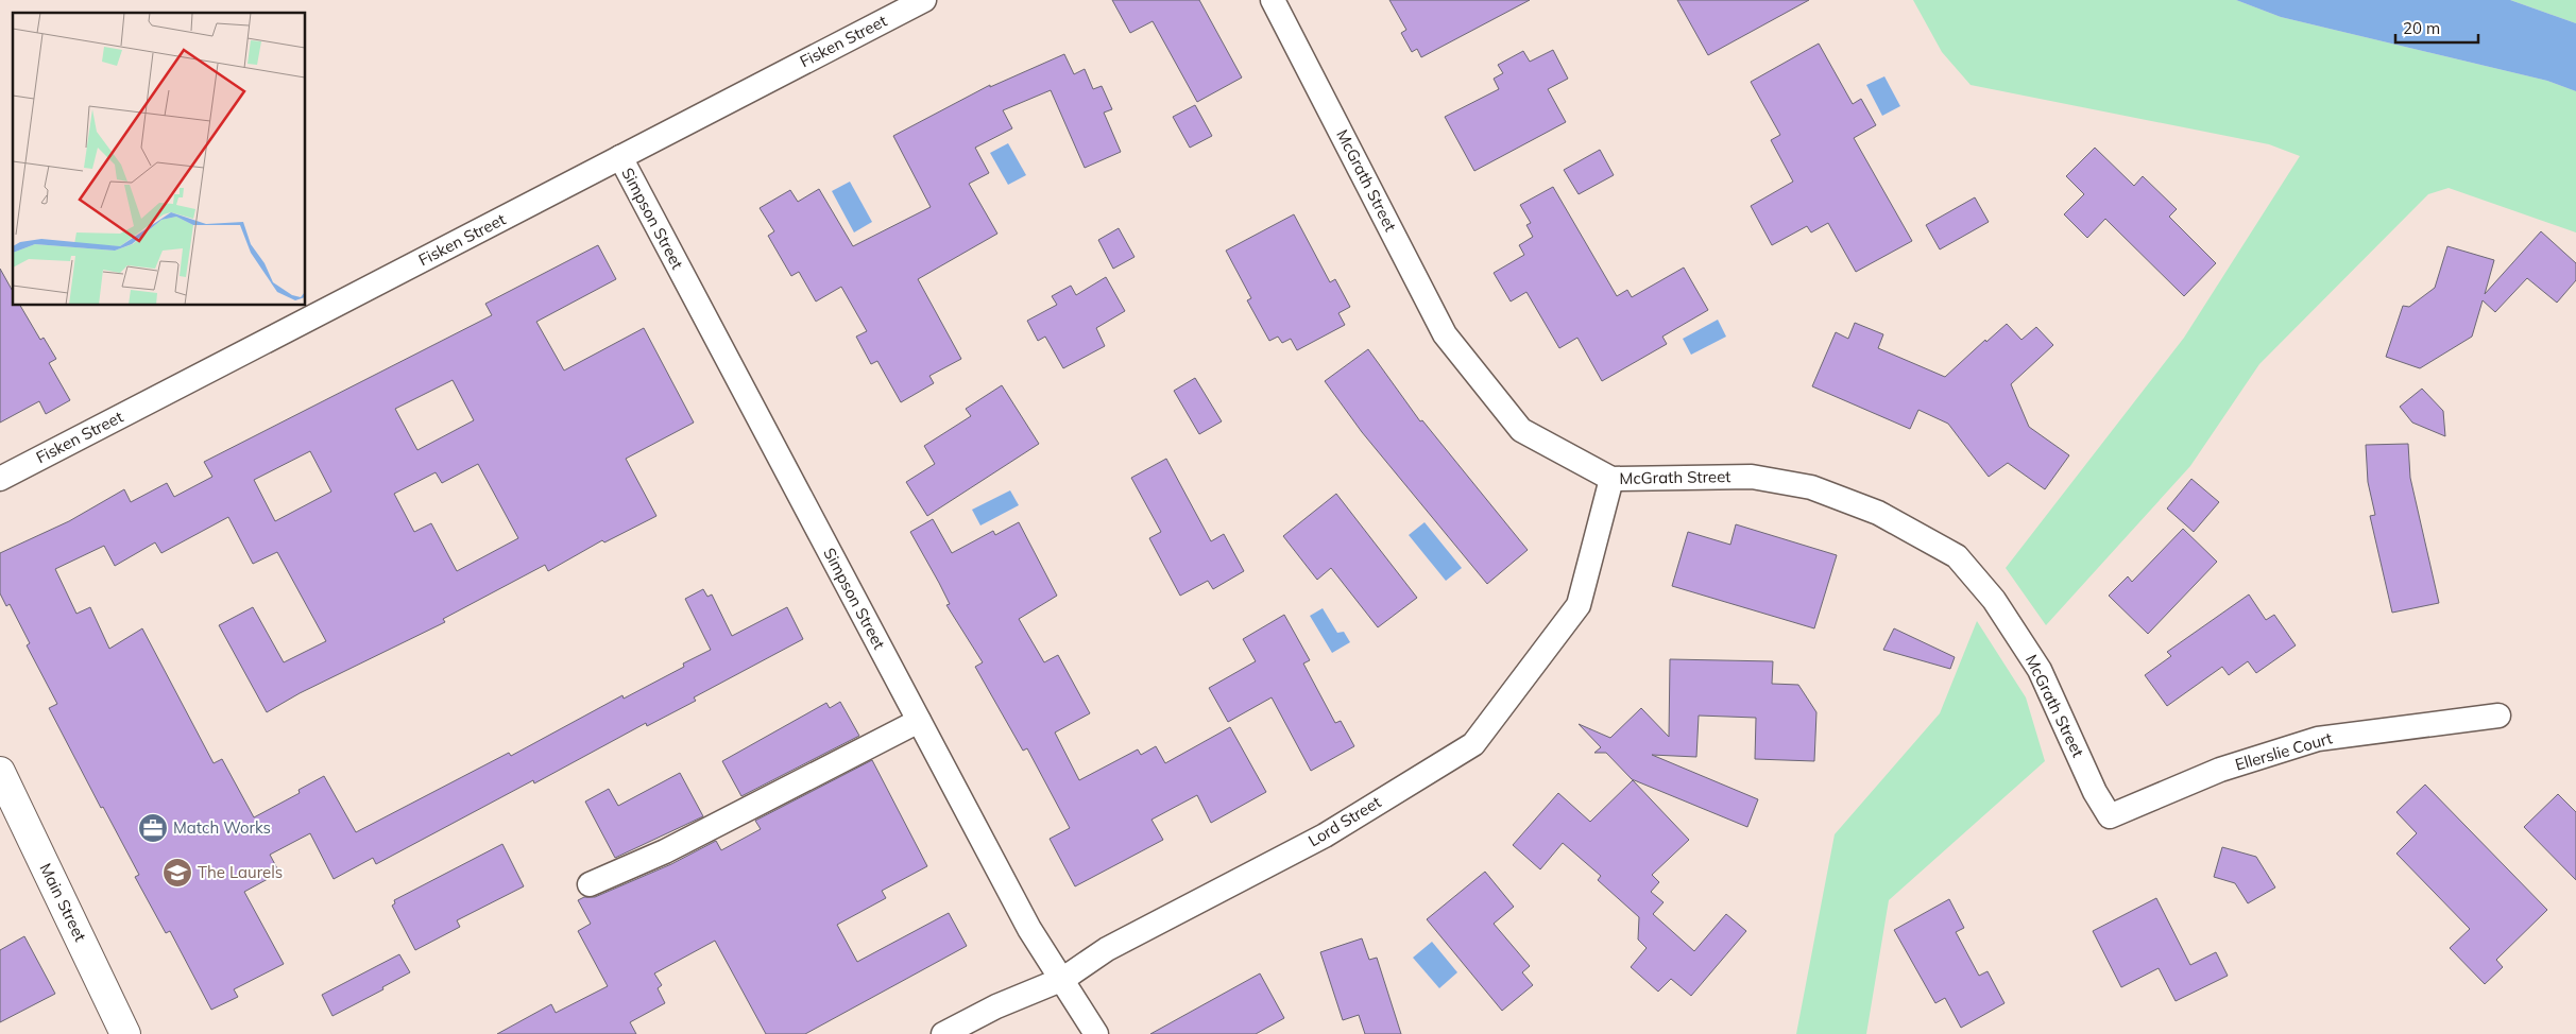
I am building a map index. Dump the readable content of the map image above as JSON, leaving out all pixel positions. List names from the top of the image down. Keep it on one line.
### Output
{"streets":{"main road":["Main Street"],"street":["Fisken Street","McGrath Street","Simpson Street","Ellerslie Court","Lord Street"]},"crossings":[["Fisken Street","Simpson Street"],["McGrath Street","Ellerslie Court"],["McGrath Street","Lord Street"],["Simpson Street","Lord Street"]],"places":{"office":["Match Works"],"school or university":["The Laurels"]},"scale_bar":"20 m"}
